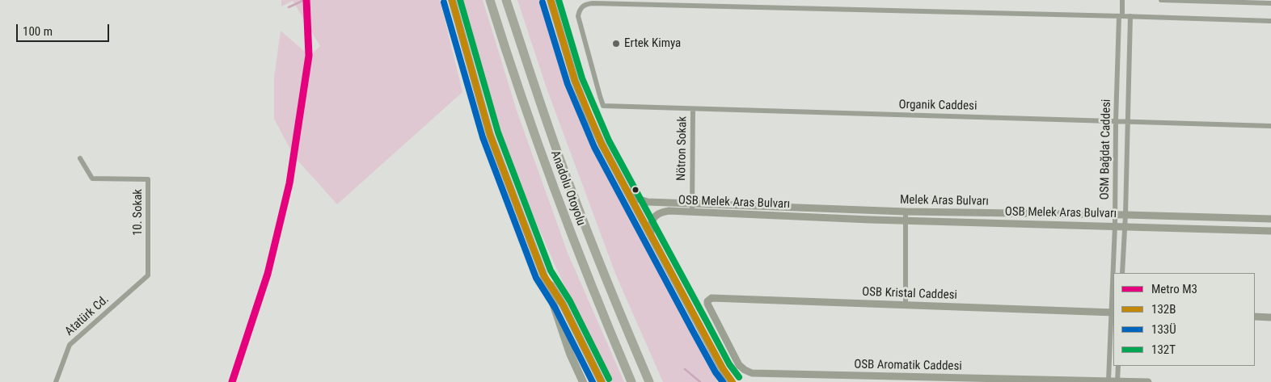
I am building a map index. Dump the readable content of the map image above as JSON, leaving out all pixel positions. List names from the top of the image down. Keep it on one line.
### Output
{"streets":{"highway":["Anadolu Otoyolu"],"street":["Organik Caddesi","Nötron Sokak","OSM Bağdat Caddesi","Melek Aras Bulvarı","OSB Melek Aras Bulvarı","10. Sokak","OSB Kristal Caddesi","Atatürk Cd.","OSB Aromatik Caddesi"]},"crossings":[["Organik Caddesi","Nötron Sokak"],["Organik Caddesi","OSM Bağdat Caddesi"],["Nötron Sokak","Melek Aras Bulvarı"],["Nötron Sokak","OSB Melek Aras Bulvarı"],["OSM Bağdat Caddesi","Melek Aras Bulvarı"],["OSM Bağdat Caddesi","OSB Melek Aras Bulvarı"],["OSM Bağdat Caddesi","OSB Kristal Caddesi"],["OSM Bağdat Caddesi","OSB Aromatik Caddesi"],["10. Sokak","Atatürk Cd."],["OSB Kristal Caddesi","OSB Aromatik Caddesi"]],"places":["Ertek Kimya"],"lines":["metro line M3","transit line 132B","transit line 132T","transit line 133Ü"],"legend":["Metro M3","132B","133Ü","132T"],"scale_bar":"100 m"}
